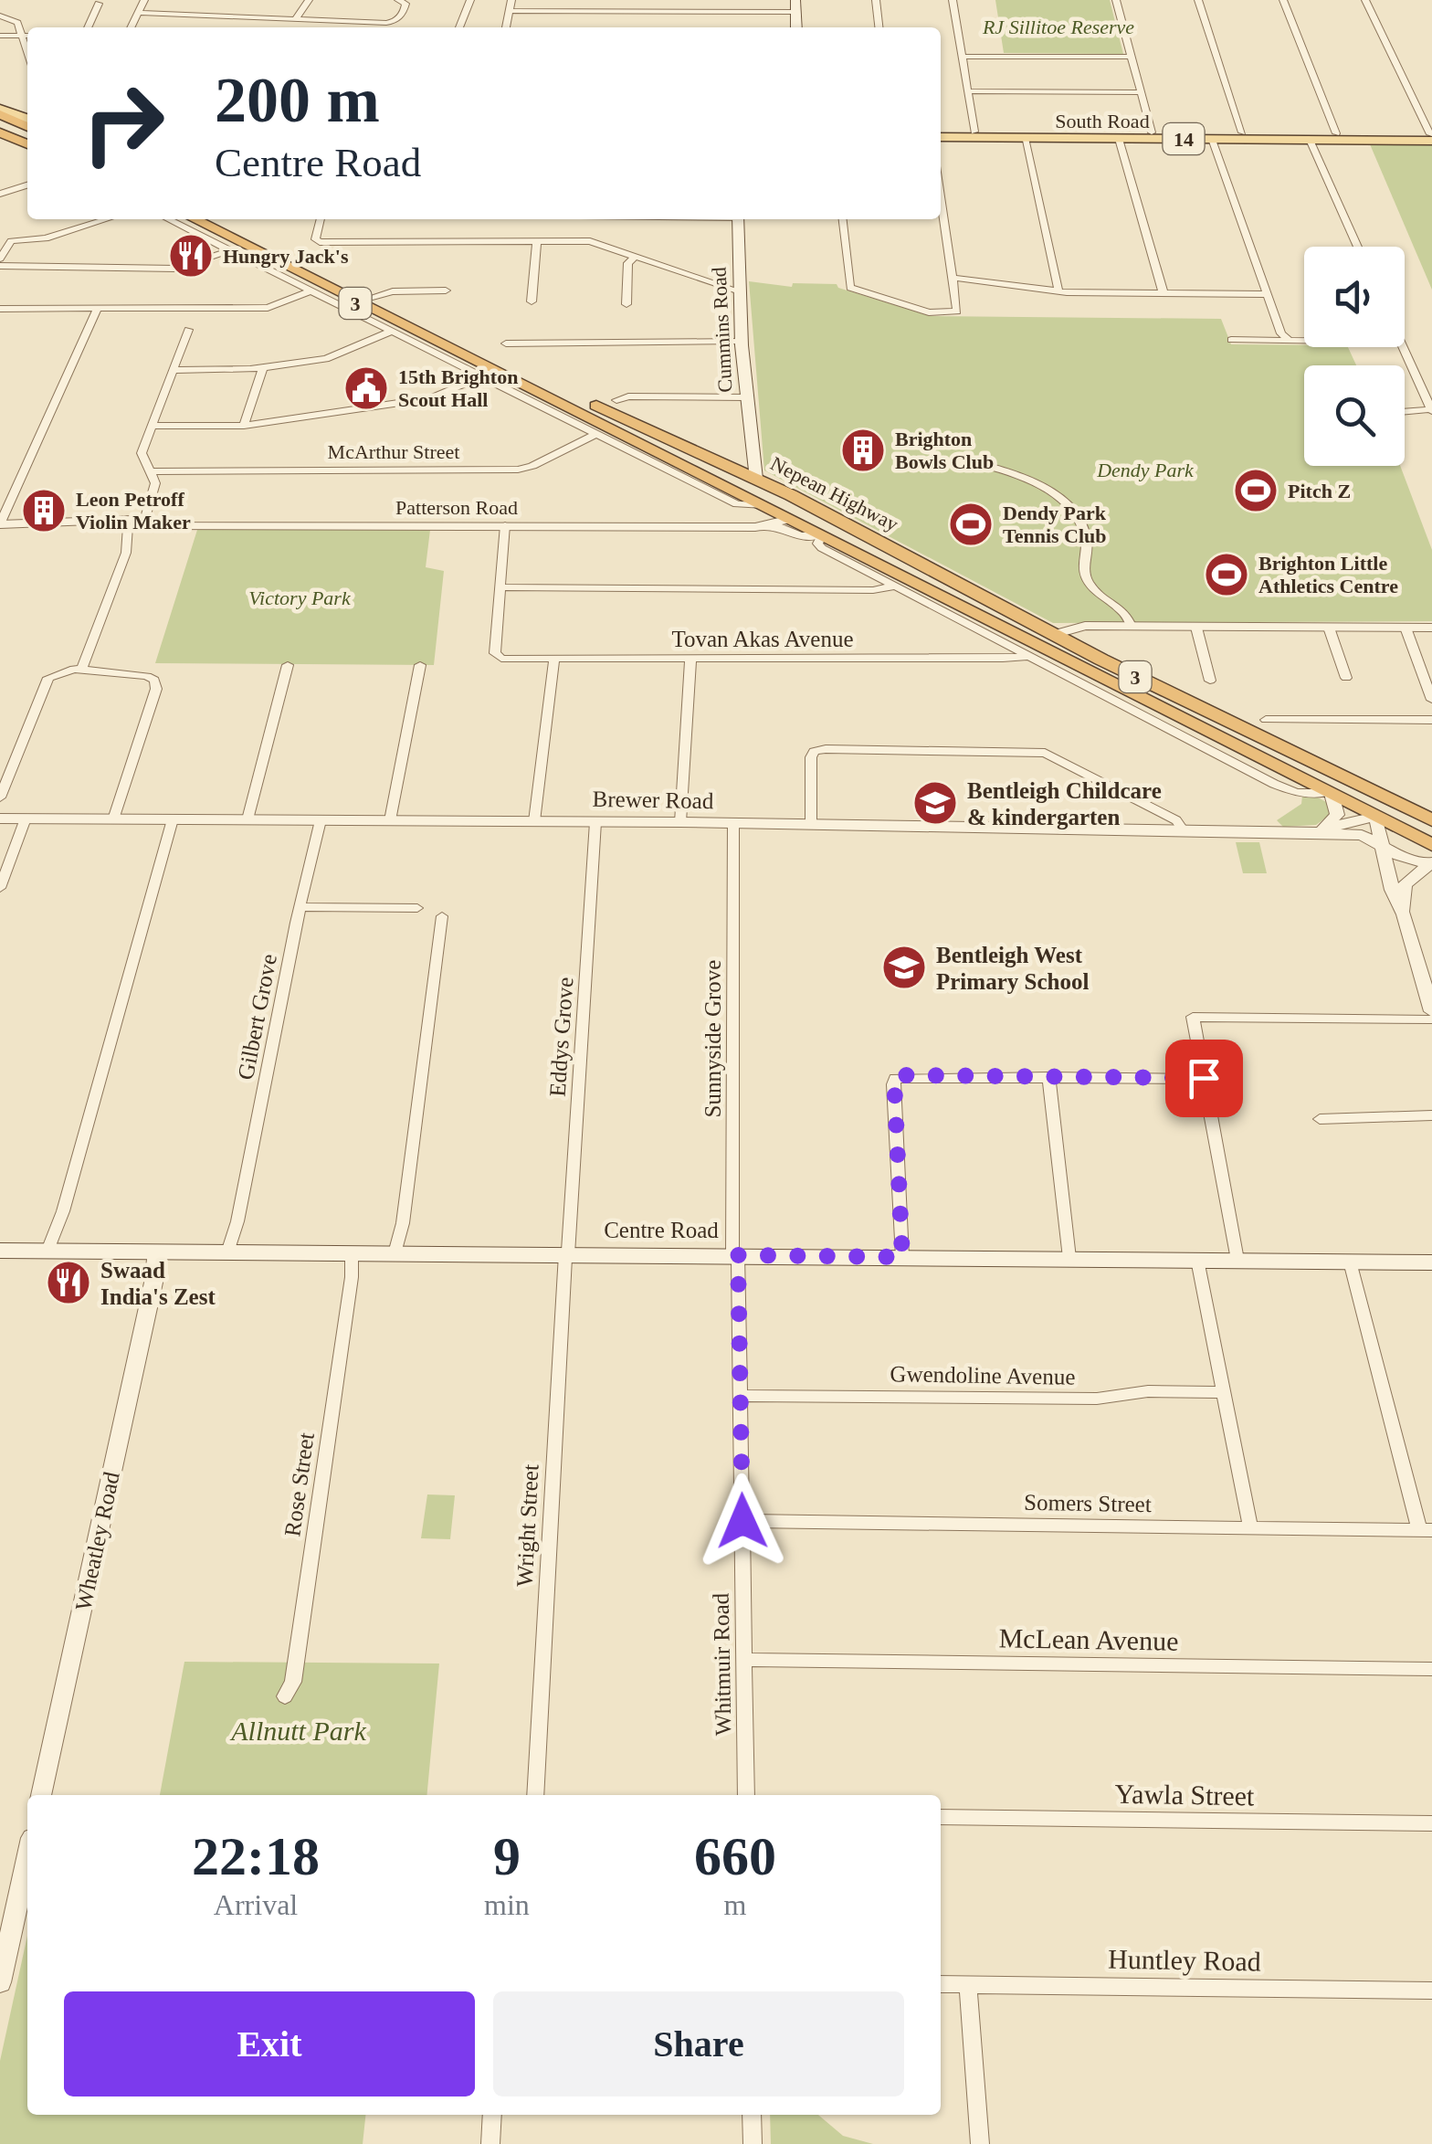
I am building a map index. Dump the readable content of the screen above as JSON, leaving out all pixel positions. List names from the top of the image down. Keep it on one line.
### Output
{"streets":{"highway":["3","Nepean Highway"],"main road":["South Road","14","Cummins Road","Centre Road"],"street":["McArthur Street","Patterson Road","Tovan Akas Avenue","Brewer Road","Gilbert Grove","Eddys Grove","Sunnyside Grove","Gwendoline Avenue","Rose Street","Somers Street","Wright Street","Wheatley Road","McLean Avenue","Whitmuir Road","Yawla Street","Huntley Road"]},"crossings":[["Cummins Road","Nepean Highway"],["Nepean Highway","Patterson Road"],["Nepean Highway","Tovan Akas Avenue"],["Nepean Highway","Brewer Road"],["Brewer Road","Gilbert Grove"],["Brewer Road","Eddys Grove"],["Brewer Road","Sunnyside Grove"],["Gilbert Grove","Centre Road"],["Eddys Grove","Centre Road"],["Eddys Grove","Wright Street"],["Sunnyside Grove","Centre Road"],["Sunnyside Grove","Whitmuir Road"],["Centre Road","Rose Street"],["Centre Road","Wright Street"],["Centre Road","Wheatley Road"],["Centre Road","Whitmuir Road"],["Gwendoline Avenue","Whitmuir Road"],["Somers Street","Whitmuir Road"],["McLean Avenue","Whitmuir Road"]],"parks":["RJ Sillitoe Reserve","Dendy Park","Victory Park","Allnutt Park"],"places":{"restaurant":["Hungry Jack's","Swaad India's Zest"],"public building":["15th Brighton Scout Hall"],"building":["Brighton Bowls Club","Leon Petroff Violin Maker"],"sports":["Pitch Z","Dendy Park Tennis Club","Brighton Little Athletics Centre"],"school or university":["Bentleigh Childcare & kindergarten","Bentleigh West Primary School"]},"page":{"turn":["200 m","Centre Road"],"eta":["22:18","Arrival","9","min","660","m"],"buttons":["Exit","Share"]}}
